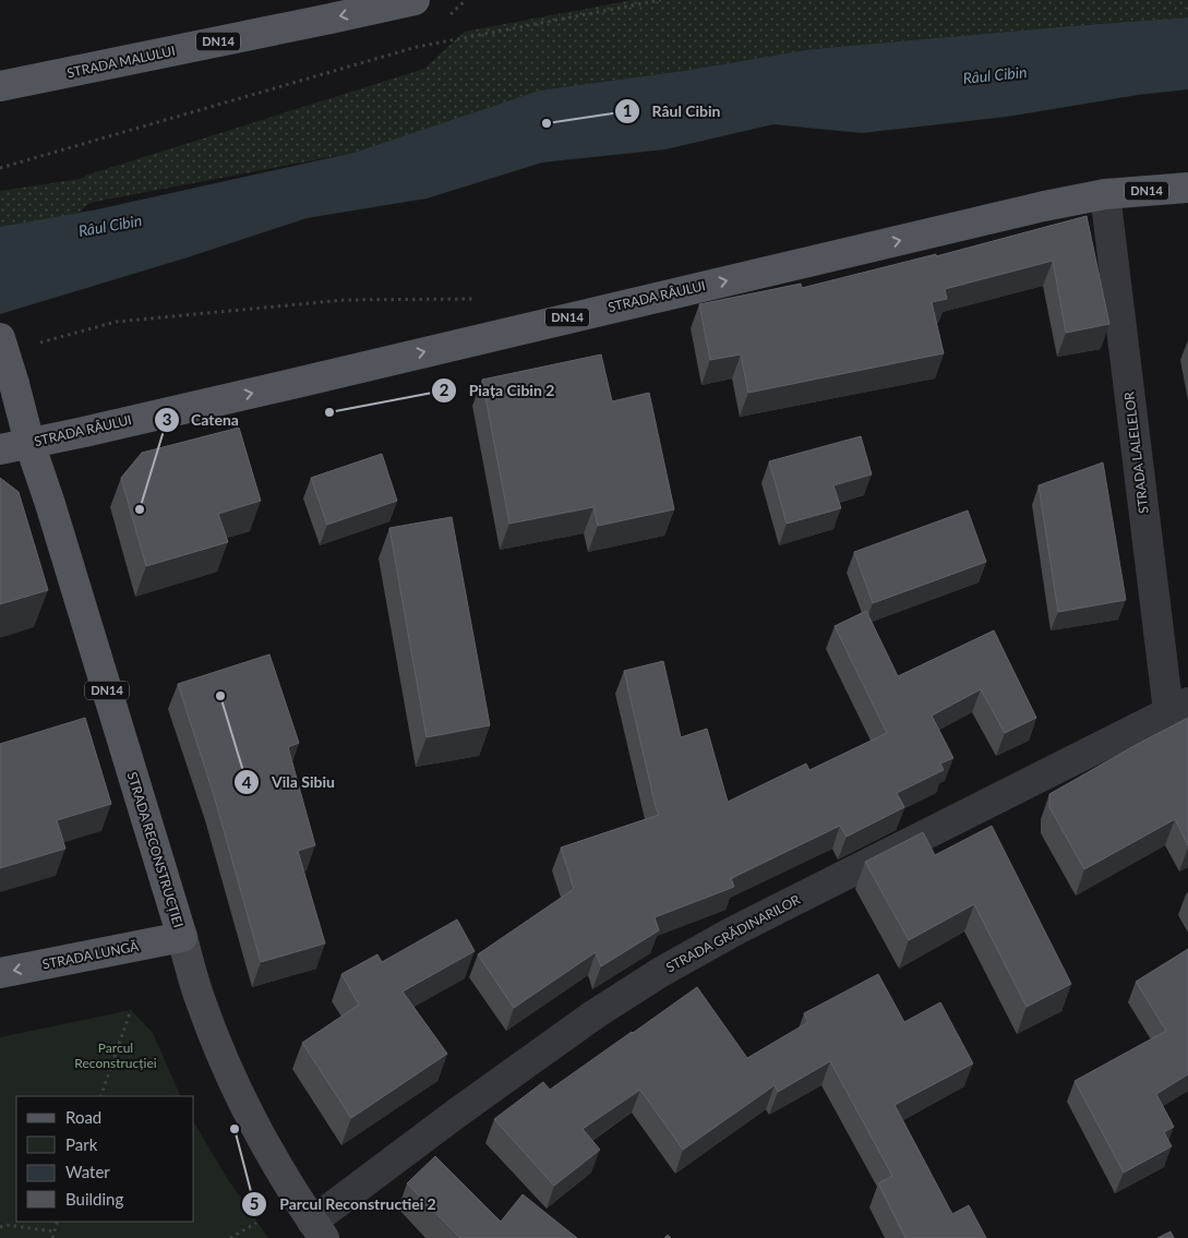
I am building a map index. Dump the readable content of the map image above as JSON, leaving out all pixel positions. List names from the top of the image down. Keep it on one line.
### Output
{"streets":{"main road":["DN14","STRADA MALULUI","STRADA RÂULUI","STRADA RECONSTRUCȚIEI","STRADA LUNGĂ"],"street":["STRADA LALELELOR","STRADA GRĂDINARILOR"]},"crossings":[["DN14","STRADA RÂULUI"],["DN14","STRADA RECONSTRUCȚIEI"],["STRADA RÂULUI","STRADA LALELELOR"],["STRADA RÂULUI","STRADA RECONSTRUCȚIEI"],["STRADA LALELELOR","STRADA GRĂDINARILOR"],["STRADA RECONSTRUCȚIEI","STRADA GRĂDINARILOR"],["STRADA RECONSTRUCȚIEI","STRADA LUNGĂ"]],"one_way":["STRADA MALULUI","STRADA RÂULUI","STRADA LUNGĂ"],"water":["Râul Cibin"],"parks":["Parcul Reconstrucției"],"places":["Râul Cibin","Piața Cibin 2","Catena","Vila Sibiu","Parcul Reconstructiei 2"],"legend":["Road","Park","Water","Building"]}
